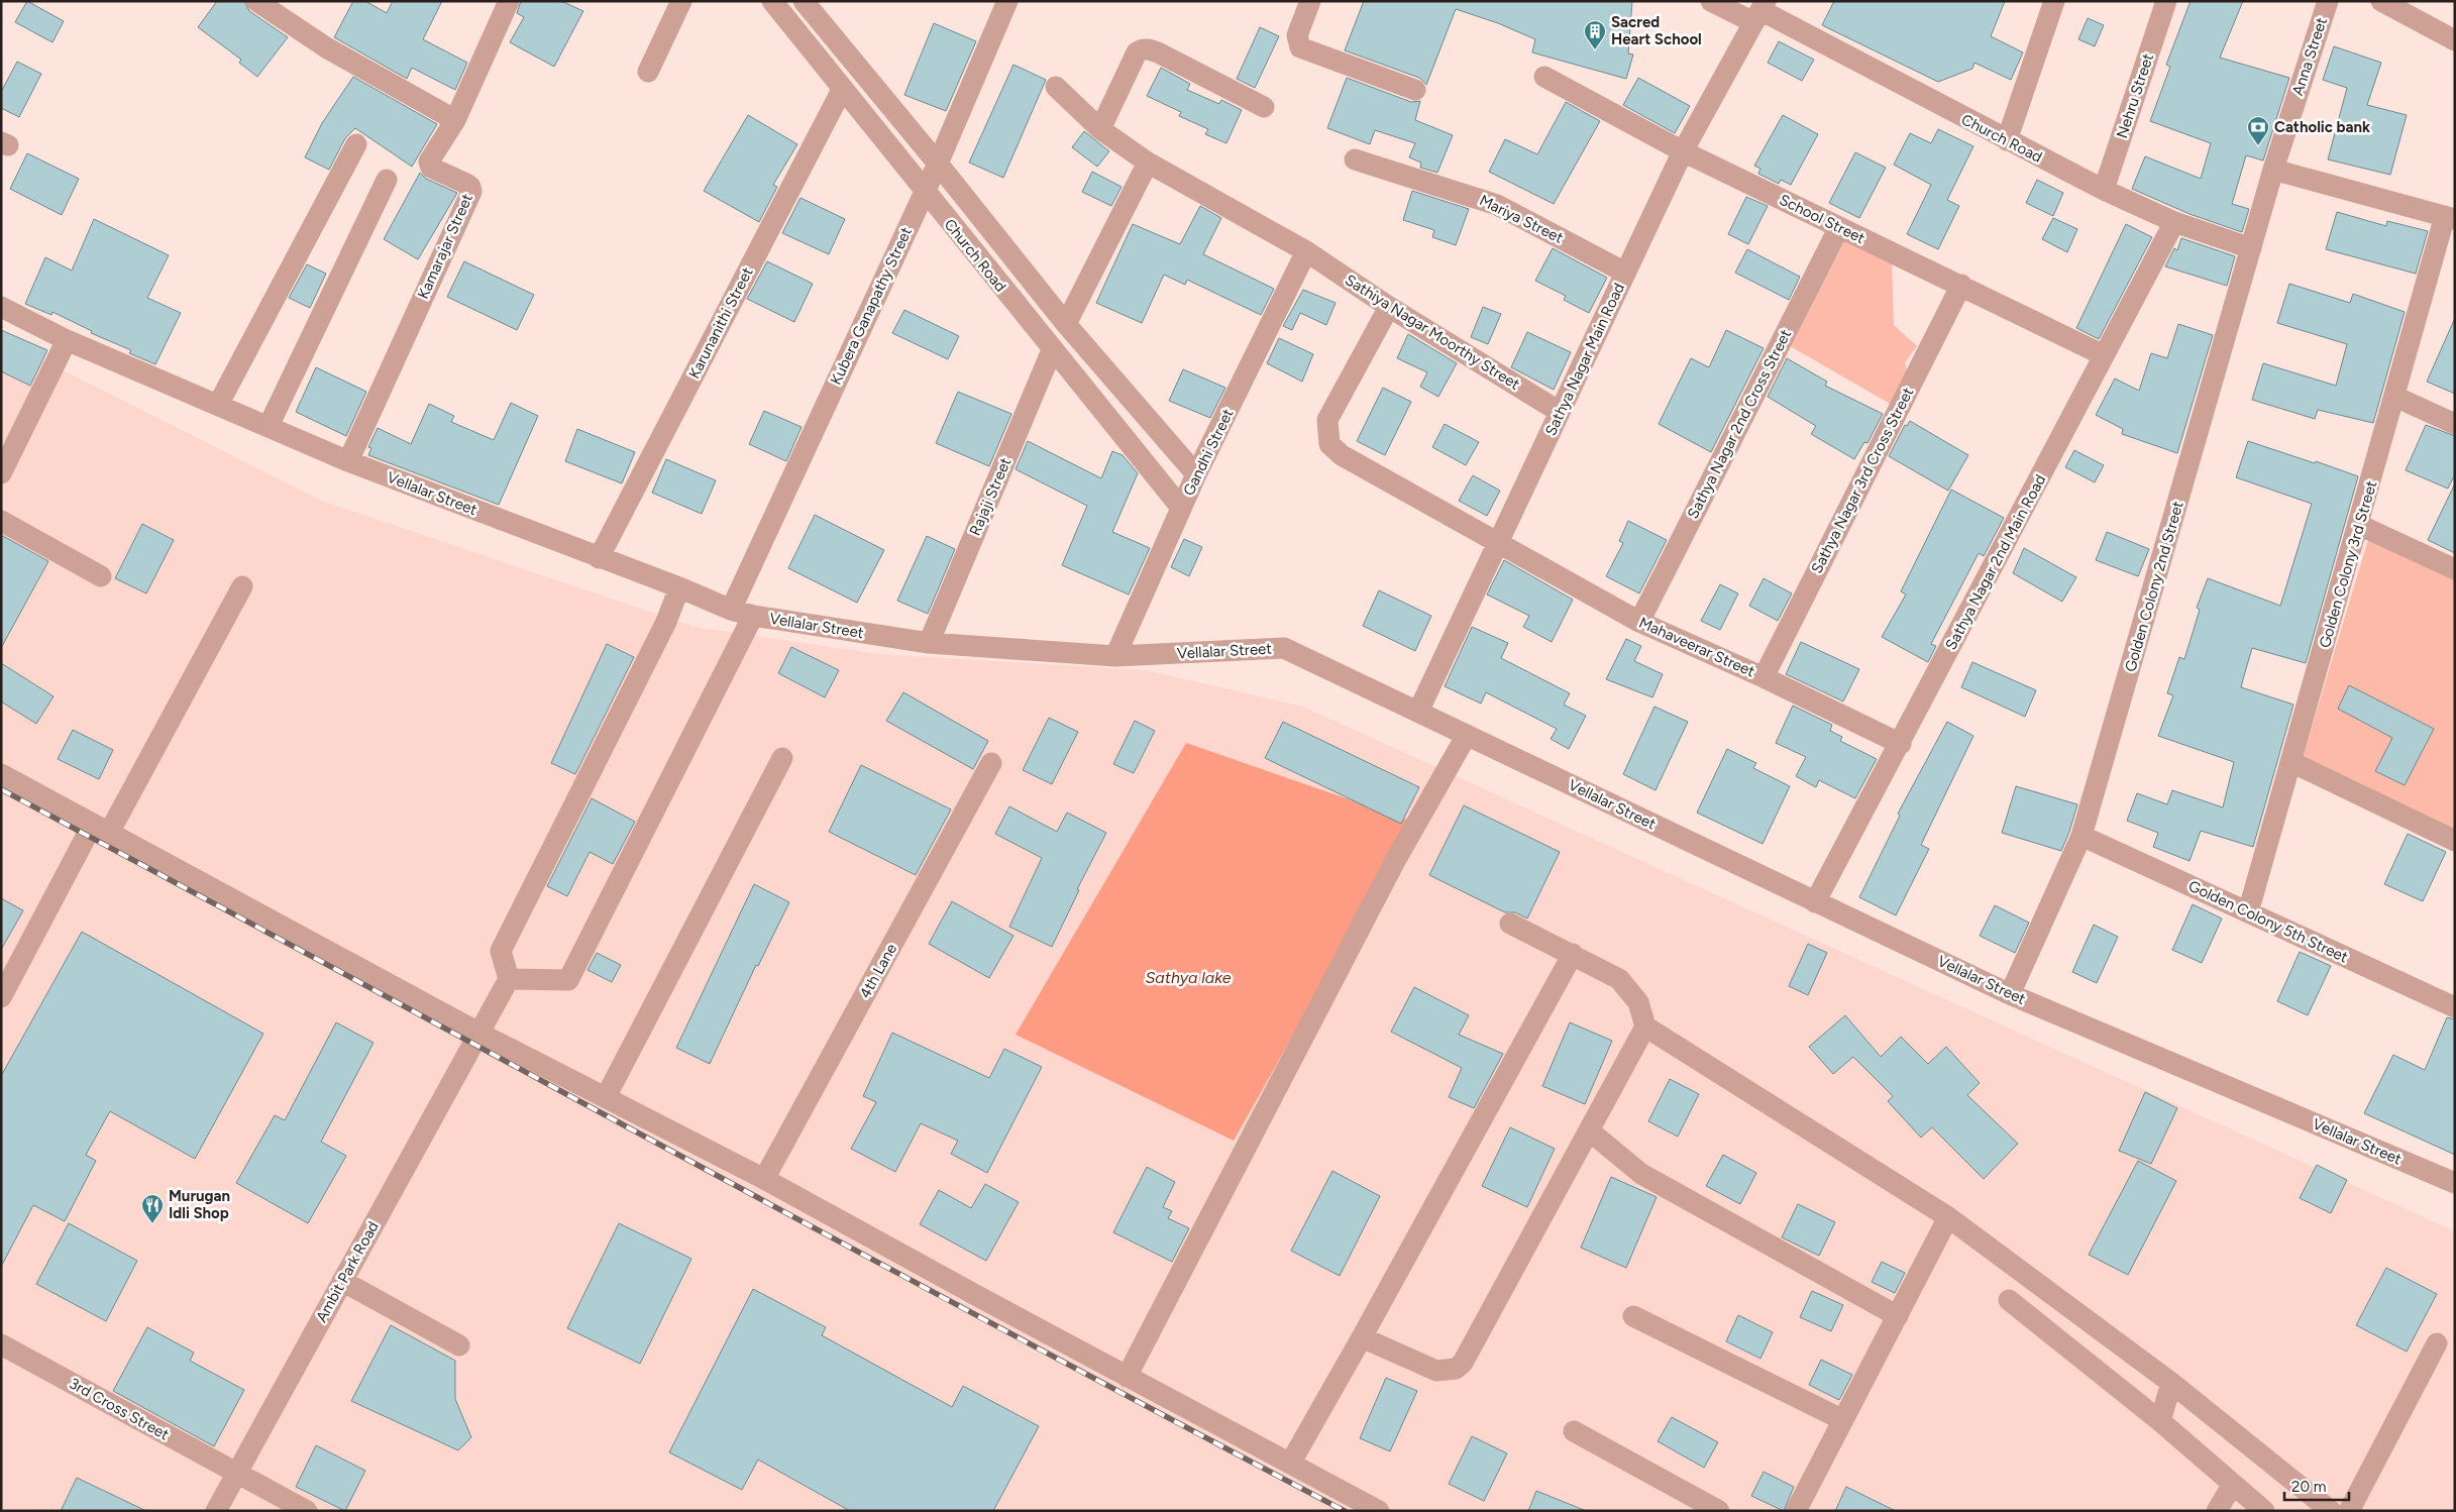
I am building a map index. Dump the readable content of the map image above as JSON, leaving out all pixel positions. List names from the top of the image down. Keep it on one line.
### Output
{"streets":{"street":["Anna Street","Nehru Street","Church Road","Mariya Street","School Street","Kamarajar Street","Kubera Ganapathy Street","Karunanithi Street","Sathiya Nagar Moorthy Street","Sathya Nagar Main Road","Sathya Nagar 2nd Cross Street","Gandhi Street","Sathya Nagar 3rd Cross Street","Vellalar Street","Rajaji Street","Sathya Nagar 2nd Main Road","Golden Colony 3rd Street","Golden Colony 2nd Street","Mahaveerar Street","Golden Colony 5th Street","4th Lane","Ambit Park Road","3rd Cross Street"]},"crossings":[["Anna Street","Golden Colony 2nd Street"],["Nehru Street","Church Road"],["Church Road","Kubera Ganapathy Street"],["Church Road","Karunanithi Street"],["Church Road","Sathya Nagar Main Road"],["Church Road","Gandhi Street"],["Church Road","Rajaji Street"],["Church Road","Sathya Nagar 2nd Main Road"],["Church Road","Golden Colony 2nd Street"],["Mariya Street","Sathya Nagar Main Road"],["School Street","Sathya Nagar Main Road"],["School Street","Sathya Nagar 2nd Cross Street"],["School Street","Sathya Nagar 3rd Cross Street"],["School Street","Sathya Nagar 2nd Main Road"],["Kamarajar Street","Vellalar Street"],["Kubera Ganapathy Street","Vellalar Street"],["Karunanithi Street","Vellalar Street"],["Sathiya Nagar Moorthy Street","Sathya Nagar Main Road"],["Sathiya Nagar Moorthy Street","Gandhi Street"],["Sathiya Nagar Moorthy Street","Mahaveerar Street"],["Sathya Nagar Main Road","Vellalar Street"],["Sathya Nagar Main Road","Mahaveerar Street"],["Sathya Nagar 2nd Cross Street","Mahaveerar Street"],["Gandhi Street","Vellalar Street"],["Sathya Nagar 3rd Cross Street","Mahaveerar Street"],["Vellalar Street","Rajaji Street"],["Vellalar Street","Sathya Nagar 2nd Main Road"],["Vellalar Street","Golden Colony 2nd Street"],["Sathya Nagar 2nd Main Road","Mahaveerar Street"],["Golden Colony 3rd Street","Golden Colony 5th Street"],["Golden Colony 2nd Street","Golden Colony 5th Street"],["Ambit Park Road","3rd Cross Street"]],"water":["Sathya lake"],"places":{"building":["Sacred Heart School"],"bank":["Catholic bank"],"restaurant":["Murugan Idli Shop"]},"scale_bar":"20 m"}
